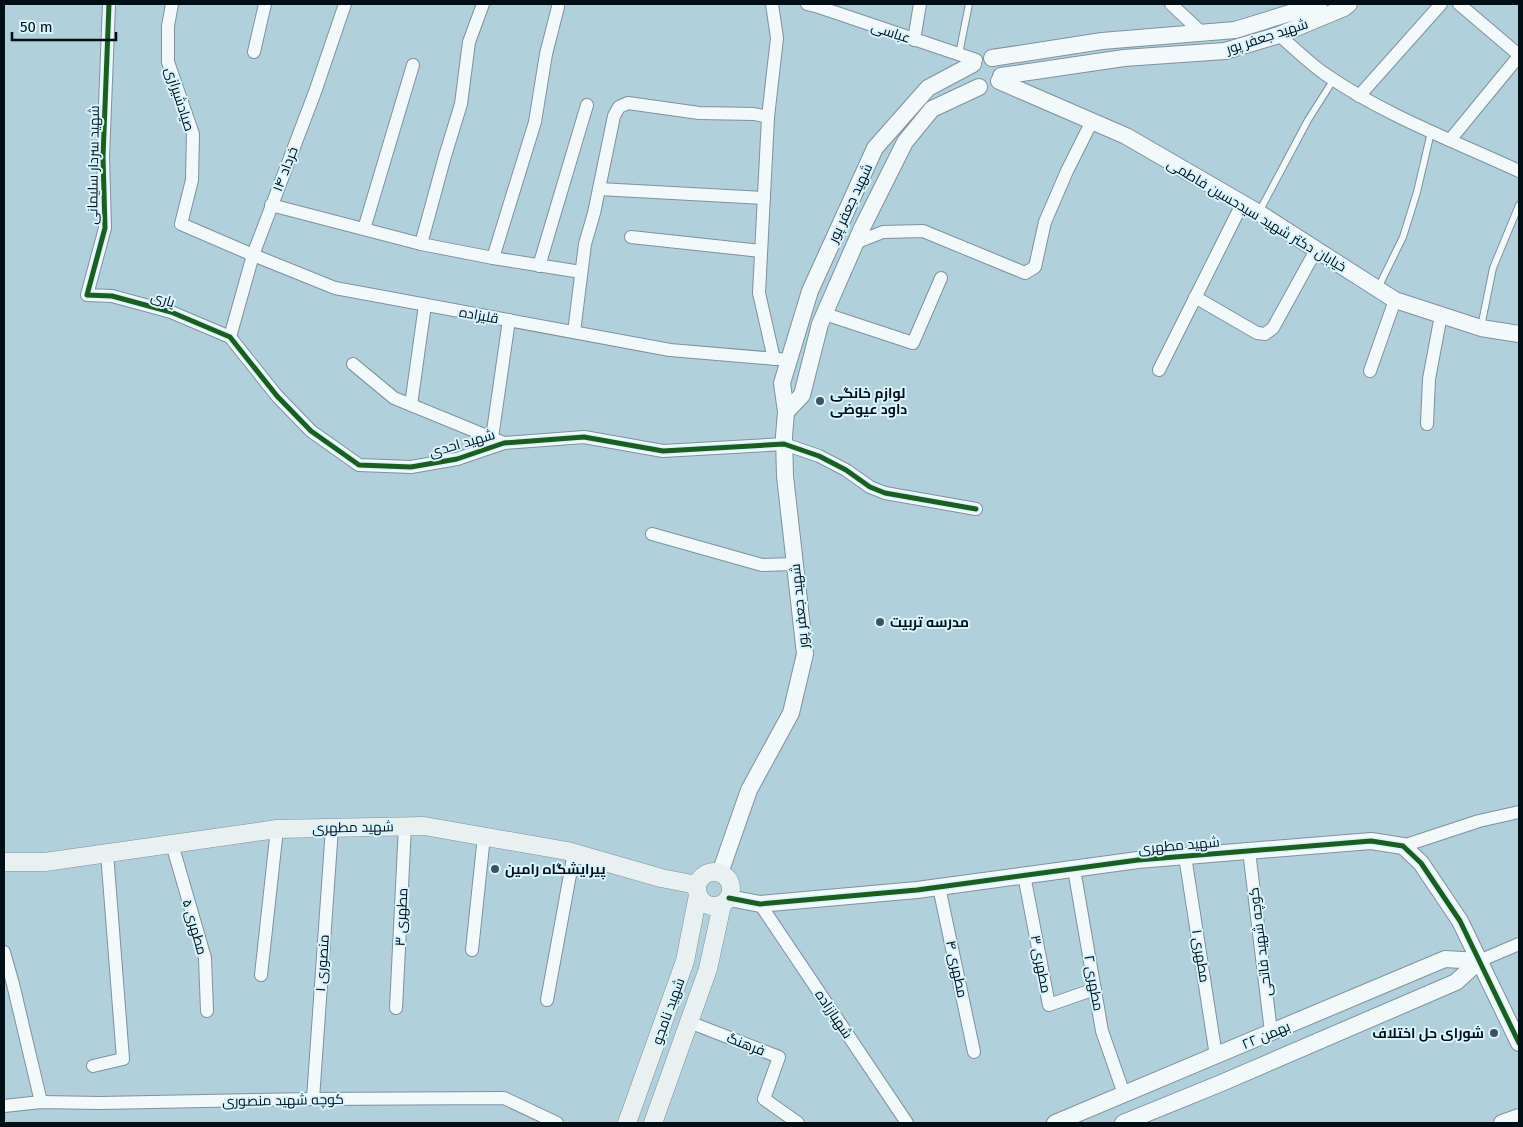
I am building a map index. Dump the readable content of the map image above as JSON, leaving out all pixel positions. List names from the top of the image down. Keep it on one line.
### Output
{"streets":{"main road":["شهید مطهری","شهید نامجو"],"street":["عباسی","شهید جعفر پور","صیادشیرازی","شهید سردار سلیمانی","۱۴ خرداد","خیابان دکتر شهید سیدحسین فاطمی","یاری","قلیزاده","شهید احدی","مطهری ۳","مطهری ۵","کوچه شهید فاتحی","مطهری ۱","منصوری ۱","مطهری ۴","مطهری ۲","شهباززاده","۲۲ بهمن","فرهنگ","کوچه شهید منصوری"]},"crossings":[["عباسی","شهید جعفر پور"],["عباسی","خیابان دکتر شهید سیدحسین فاطمی"],["شهید جعفر پور","خیابان دکتر شهید سیدحسین فاطمی"],["شهید جعفر پور","قلیزاده"],["شهید جعفر پور","شهید احدی"],["شهید جعفر پور","شهید مطهری"],["شهید جعفر پور","شهید نامجو"],["صیادشیرازی","قلیزاده"],["شهید سردار سلیمانی","یاری"],["۱۴ خرداد","یاری"],["۱۴ خرداد","قلیزاده"],["۱۴ خرداد","شهید احدی"],["یاری","شهید احدی"],["شهید مطهری","مطهری ۳"],["شهید مطهری","مطهری ۵"],["شهید مطهری","کوچه شهید فاتحی"],["شهید مطهری","مطهری ۱"],["شهید مطهری","منصوری ۱"],["شهید مطهری","مطهری ۴"],["شهید مطهری","مطهری ۲"],["شهید مطهری","شهید نامجو"],["شهید مطهری","شهباززاده"],["مطهری ۳","مطهری ۲"],["کوچه شهید فاتحی","۲۲ بهمن"],["مطهری ۱","۲۲ بهمن"],["منصوری ۱","کوچه شهید منصوری"],["مطهری ۲","۲۲ بهمن"],["شهید نامجو","فرهنگ"]],"places":["لوازم خانگی داود عیوضی","مدرسه تربیت","پیرایشگاه ‌رامین","شورای حل اختلاف"],"scale_bar":"50 m"}
